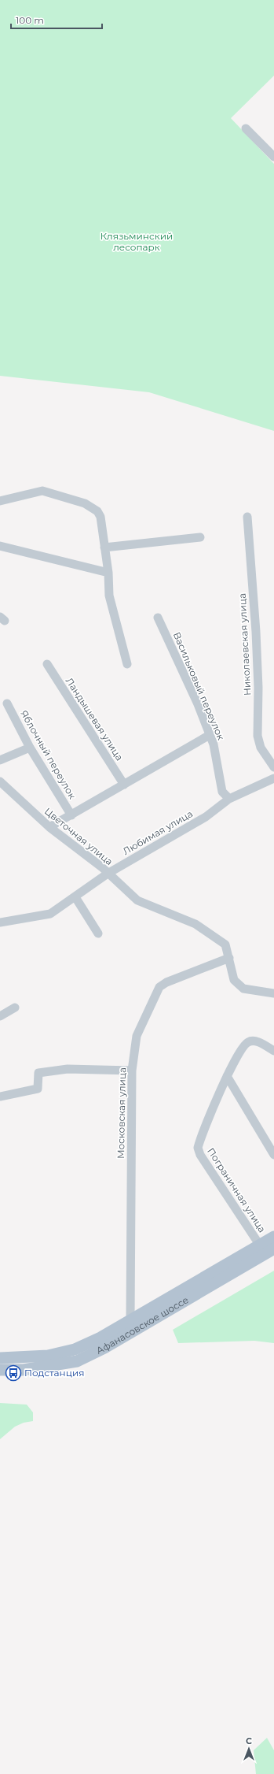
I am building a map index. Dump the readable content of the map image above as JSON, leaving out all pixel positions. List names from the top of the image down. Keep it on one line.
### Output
{"streets":{"main road":["Афанасовское шоссе"],"street":["Николаевская улица","Васильковый переулок","Ландышевая улица","Яблочный переулок","Любимая улица","Цветочная улица","Московская улица","Пограничная улица"]},"crossings":[["Васильковый переулок","Любимая улица"],["Любимая улица","Цветочная улица"],["Цветочная улица","Московская улица"],["Московская улица","Афанасовское шоссе"],["Пограничная улица","Афанасовское шоссе"]],"parks":["Клязьминский лесопарк"],"places":{"bus stop":["Подстанция"]},"scale_bar":"100 m","north":"top"}
